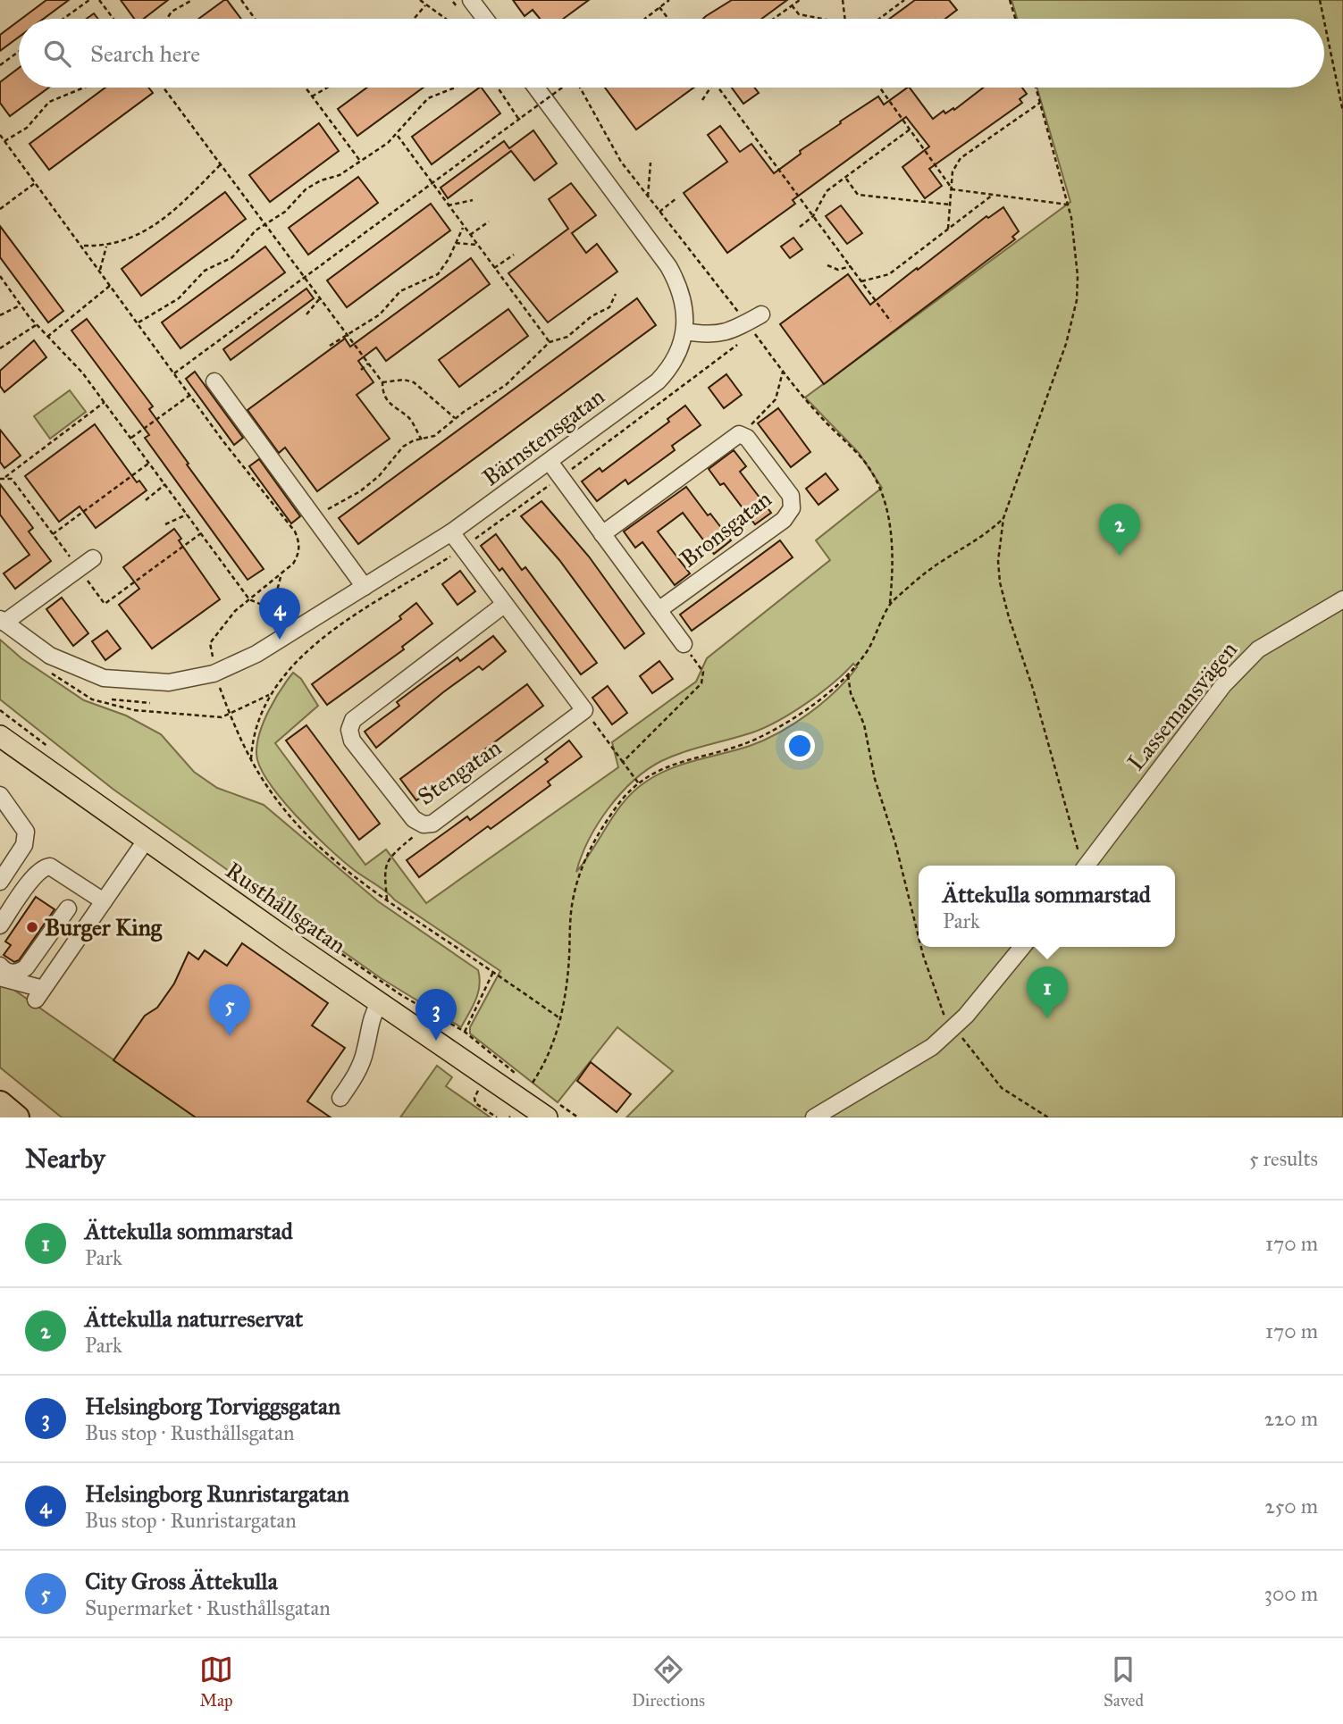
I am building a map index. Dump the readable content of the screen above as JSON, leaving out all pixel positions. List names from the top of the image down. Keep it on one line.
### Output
{"streets":{"main road":["Rusthållsgatan"],"street":["Bärnstensgatan","Bronsgatan","Lassemansvägen","Stengatan"]},"places":["Burger King"],"page":{"search":"Search here","pins":["2","4","1","5","3"],"popup":["Ättekulla sommarstad","Park"],"heading":["Nearby","5 results"],"list":[{"mark":"1","name":"Ättekulla sommarstad","note":"Park","value":"170 m"},{"mark":"2","name":"Ättekulla naturreservat","note":"Park","value":"170 m"},{"mark":"3","name":"Helsingborg Torviggsgatan","note":"Bus stop · Rusthållsgatan","value":"220 m"},{"mark":"4","name":"Helsingborg Runristargatan","note":"Bus stop · Runristargatan","value":"250 m"},{"mark":"5","name":"City Gross Ättekulla","note":"Supermarket · Rusthållsgatan","value":"300 m"}],"nav":["Map","Directions","Saved"]}}
